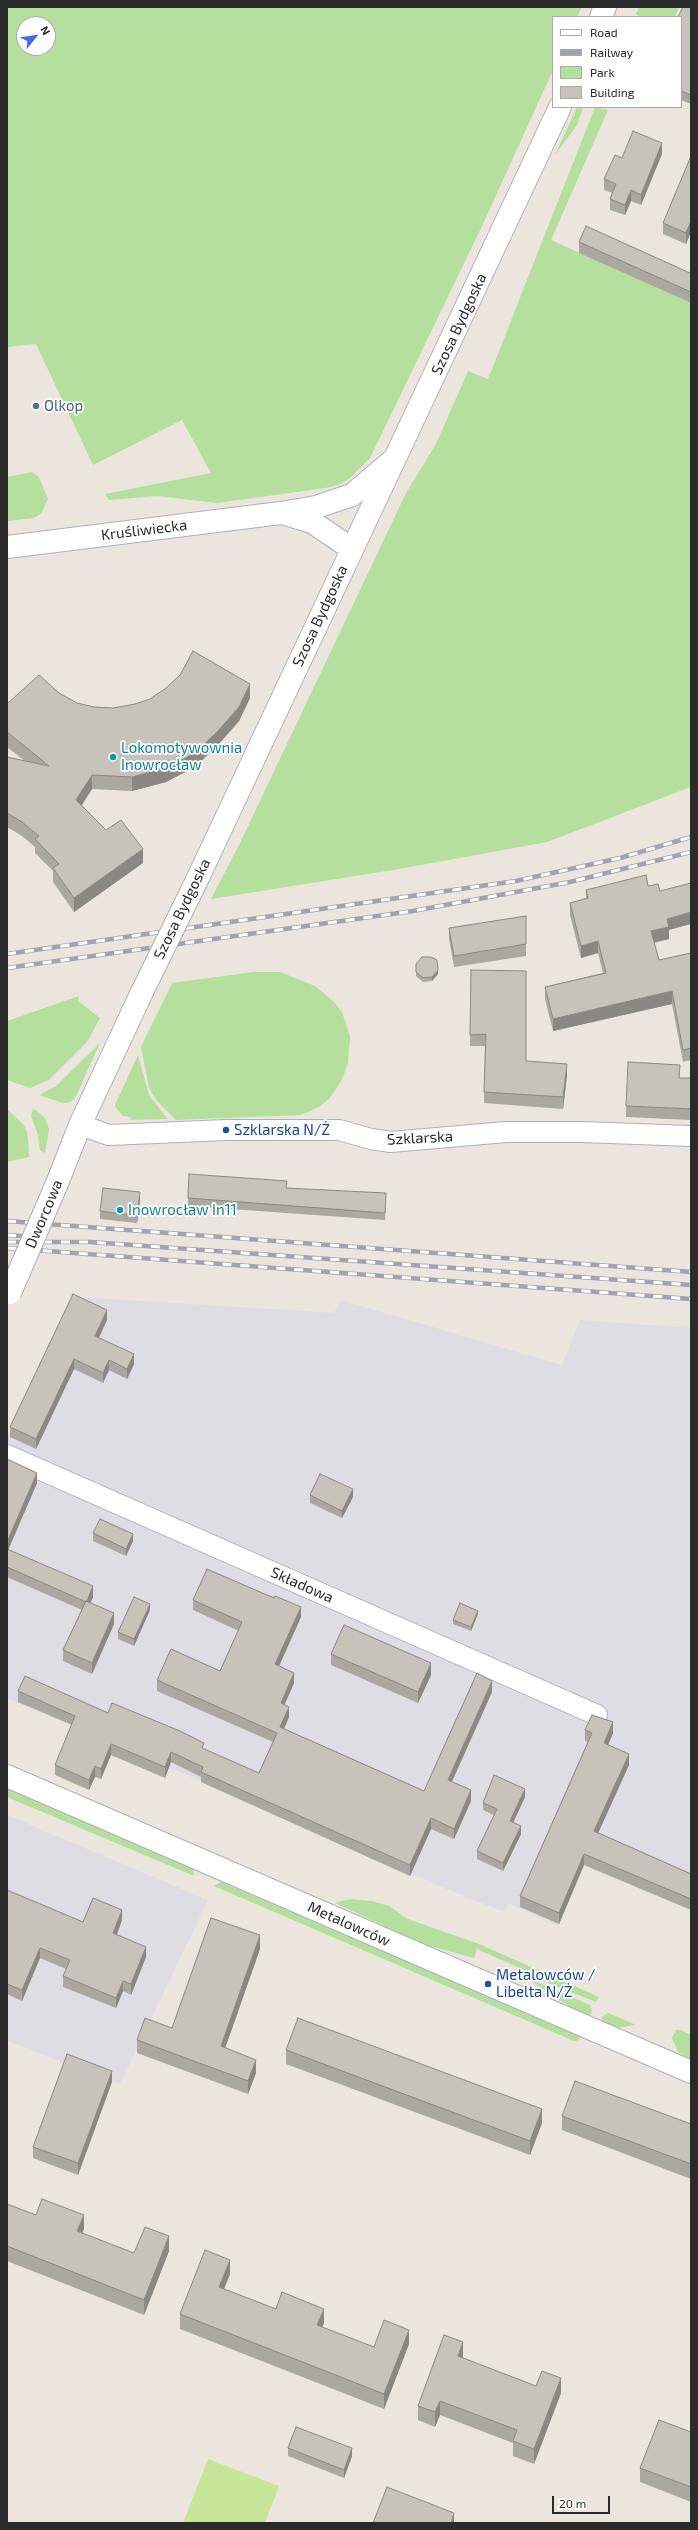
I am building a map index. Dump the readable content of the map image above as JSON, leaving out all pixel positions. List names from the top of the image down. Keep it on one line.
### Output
{"streets":{"main road":["Szosa Bydgoska","Kruśliwiecka","Dworcowa","Metalowców"],"street":["Szklarska","Składowa"]},"crossings":[["Szosa Bydgoska","Kruśliwiecka"],["Szosa Bydgoska","Szklarska"],["Szosa Bydgoska","Dworcowa"],["Szklarska","Dworcowa"]],"places":["Olkop","Lokomotywownia Inowrocław","Szklarska N/Ż","Inowrocław In11","Metalowców / Libelta N/Ż"],"legend":["Road","Railway","Park","Building"],"scale_bar":"20 m","north":"top right"}
